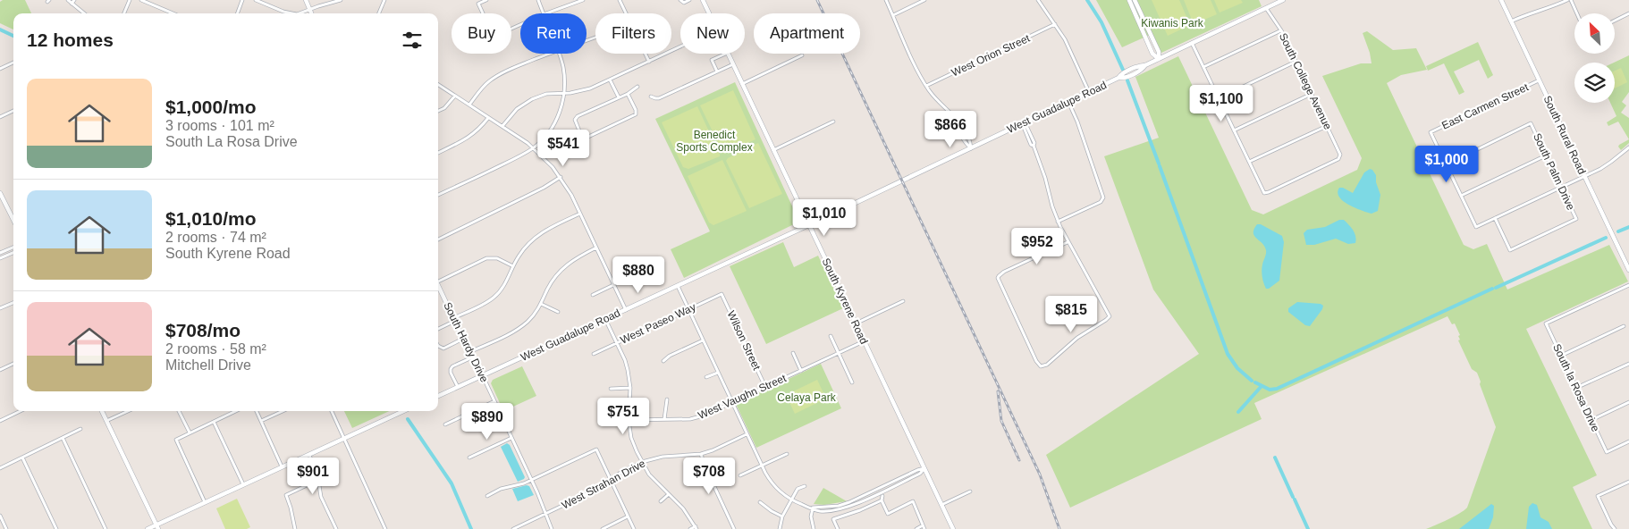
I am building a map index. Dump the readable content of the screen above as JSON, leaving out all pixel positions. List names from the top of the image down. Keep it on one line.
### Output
{"streets":{"main road":["West Guadalupe Road","South Rural Road","South Kyrene Road","South Hardy Drive"],"street":["West Orion Street","South College Avenue","East Carmen Street","South Palm Drive","West Paseo Way","Wilson Street","South la Rosa Drive","West Vaughn Street","West Strahan Drive"]},"crossings":[["South College Avenue","West Guadalupe Road"],["East Carmen Street","South Rural Road"],["East Carmen Street","South Palm Drive"],["West Guadalupe Road","South Kyrene Road"],["West Guadalupe Road","South Hardy Drive"],["South Kyrene Road","West Vaughn Street"],["West Paseo Way","Wilson Street"],["Wilson Street","West Vaughn Street"],["South Hardy Drive","West Strahan Drive"]],"parks":["Kiwanis Park","Benedict Sports Complex","Celaya Park"],"north":"top left","page":{"chip":["Buy","Rent","Filters","New","Apartment"],"heading":"12 homes","list":[{"name":"$1,000/mo","note":"3 rooms · 101 m² · South La Rosa Drive"},{"name":"$1,010/mo","note":"2 rooms · 74 m² · South Kyrene Road"},{"name":"$708/mo","note":"2 rooms · 58 m² · Mitchell Drive"}],"price":["$1,100","$866","$541","$1,000","$1,010","$952","$880","$815","$751","$890","$901","$708"]}}
